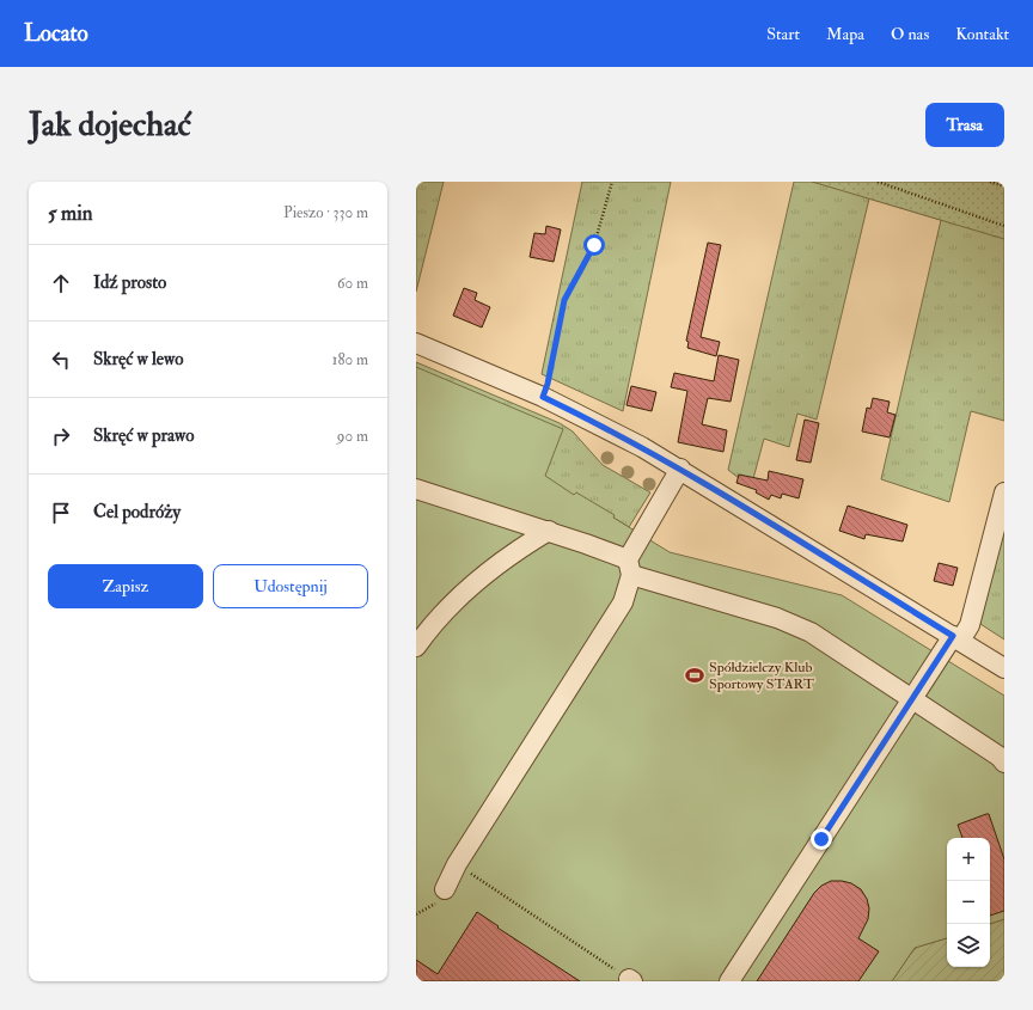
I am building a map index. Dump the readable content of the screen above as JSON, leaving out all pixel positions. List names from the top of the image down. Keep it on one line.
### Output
{"places":{"sports":["Spółdzielczy Klub Sportowy START"]},"page":{"header":"Locato","nav":["Start","Mapa","O nas","Kontakt"],"buttons":["Trasa",["Zapisz","Udostępnij"]],"title":"Jak dojechać","heading":["5 min","Pieszo · 330 m"],"list":[["Idź prosto","60 m"],["Skręć w lewo","180 m"],["Skręć w prawo","90 m"],"Cel podróży"],"map_buttons":["+","−"]}}
